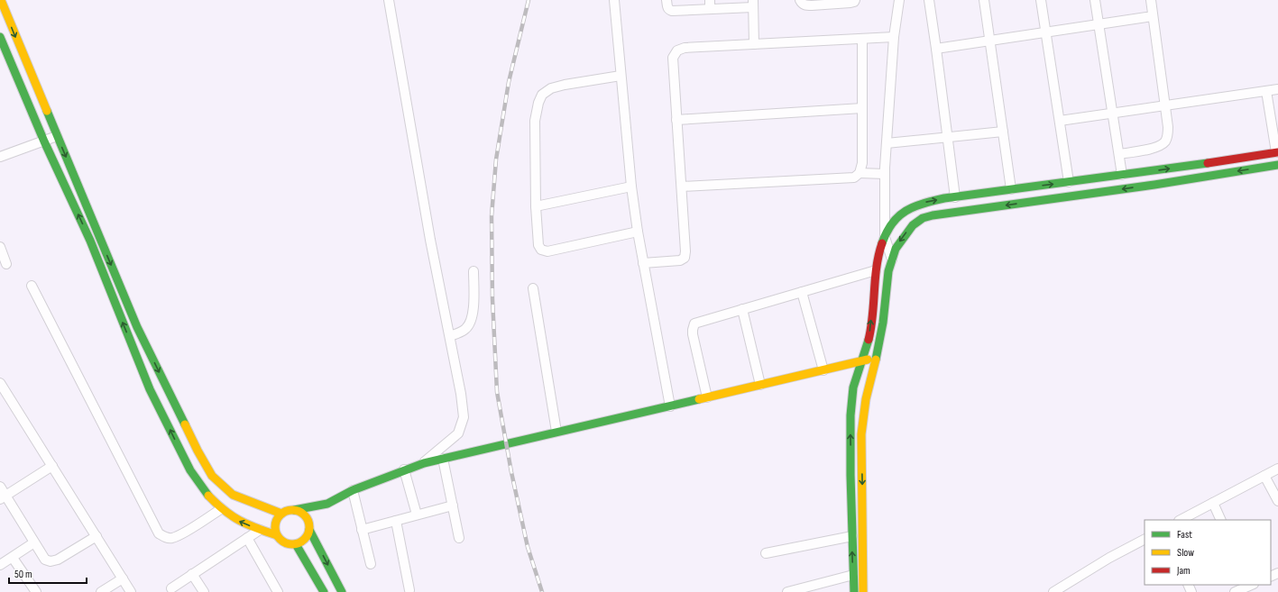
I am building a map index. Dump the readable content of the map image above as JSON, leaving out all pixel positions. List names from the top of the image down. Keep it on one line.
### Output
{"legend":["Fast","Slow","Jam"],"scale_bar":"50 m"}
